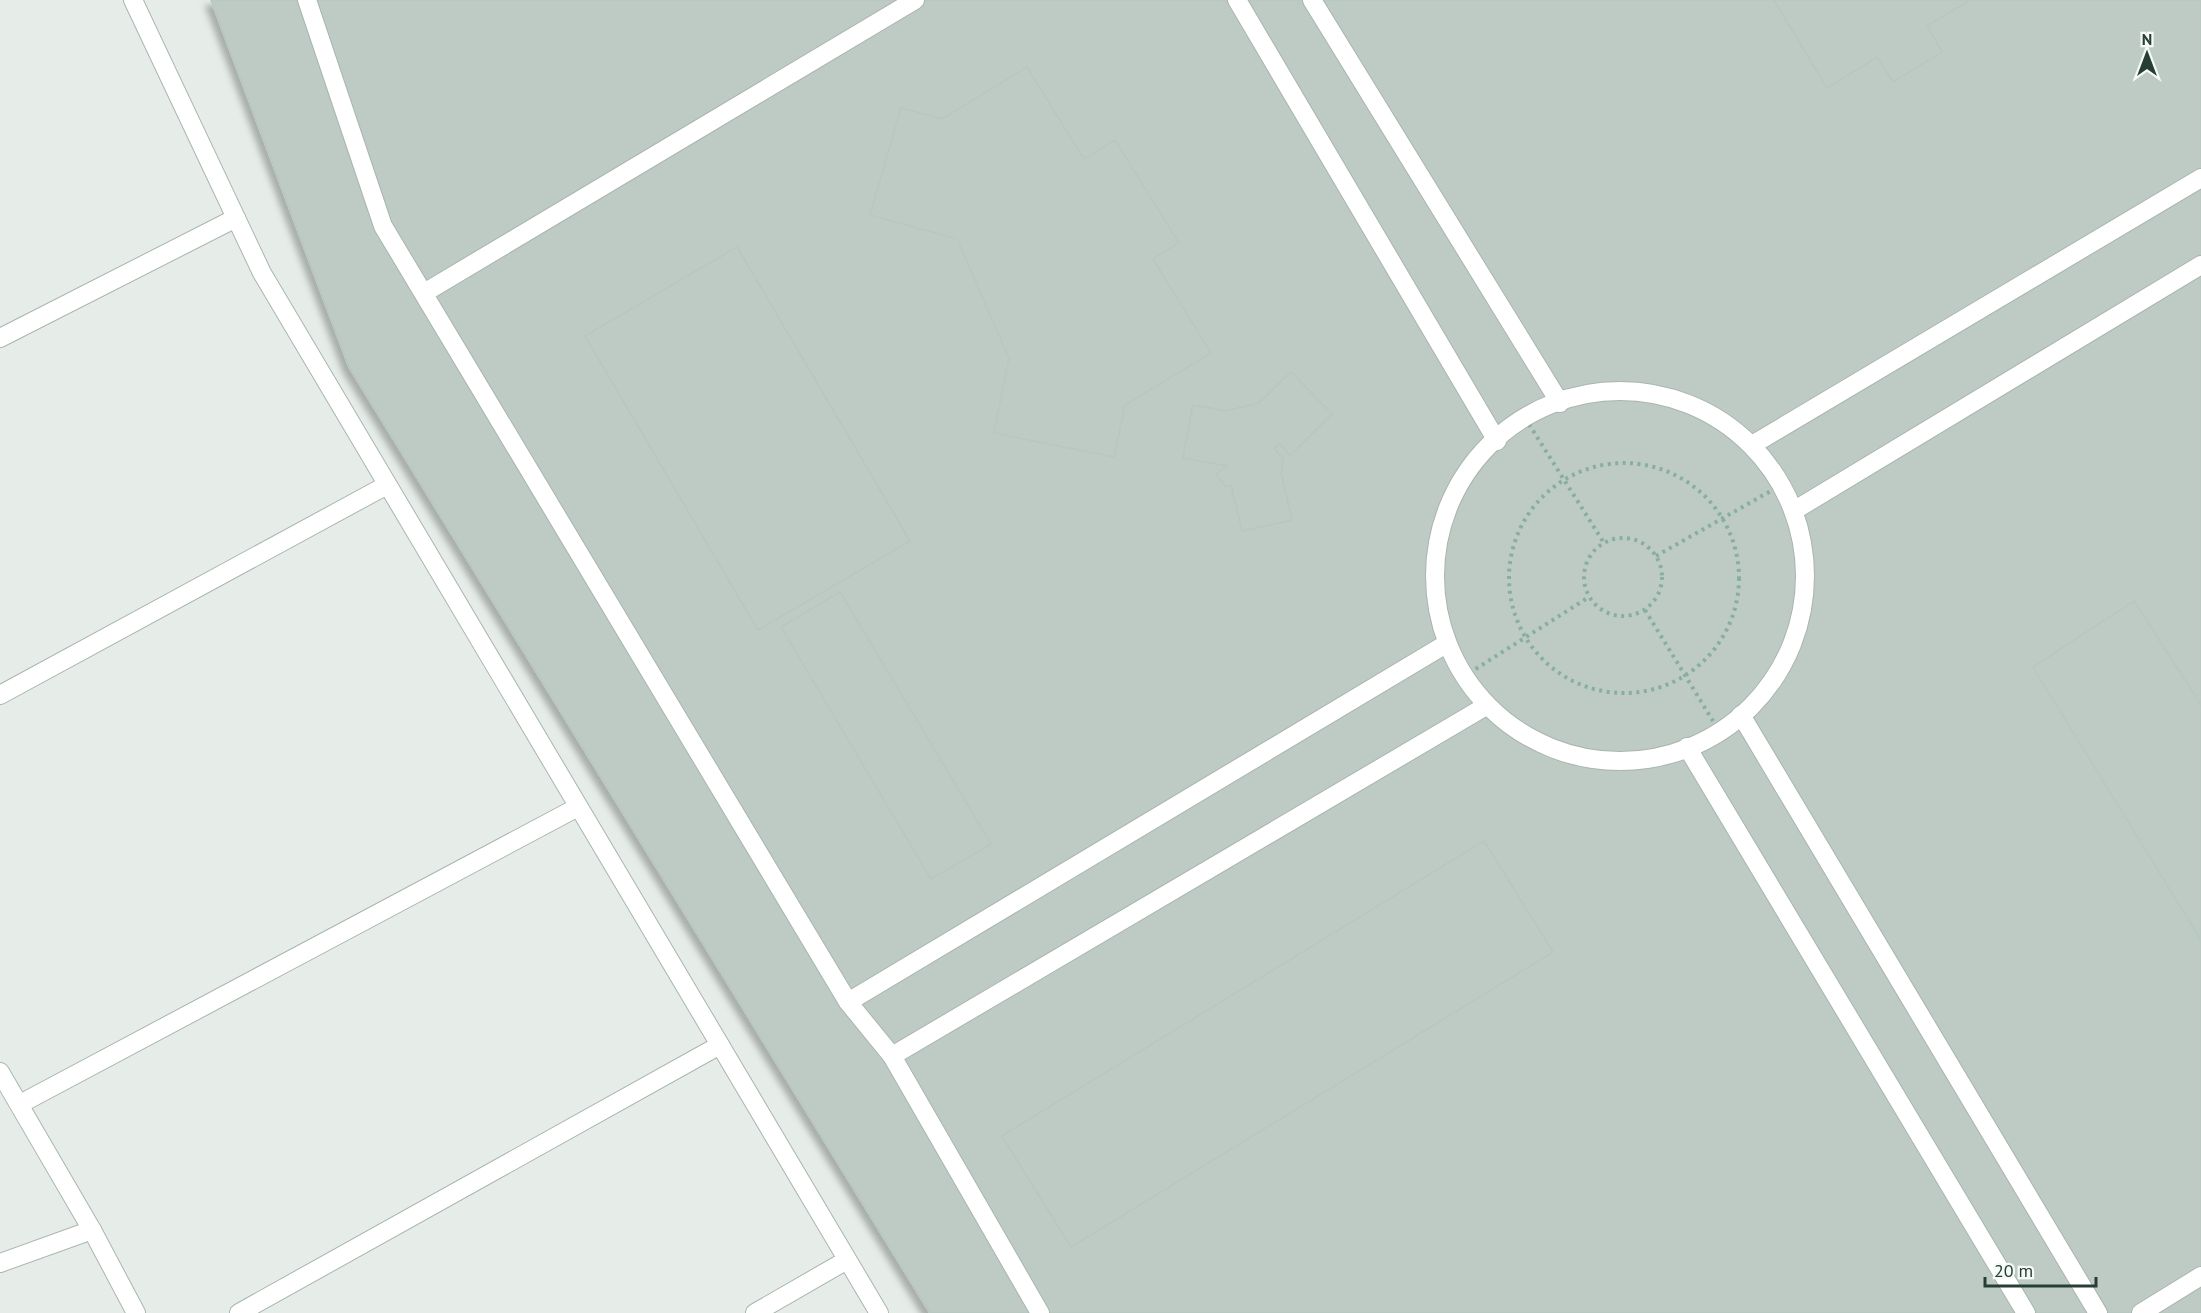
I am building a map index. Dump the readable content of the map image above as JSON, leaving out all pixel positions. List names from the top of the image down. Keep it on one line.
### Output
{"scale_bar":"20 m","north":"top"}
